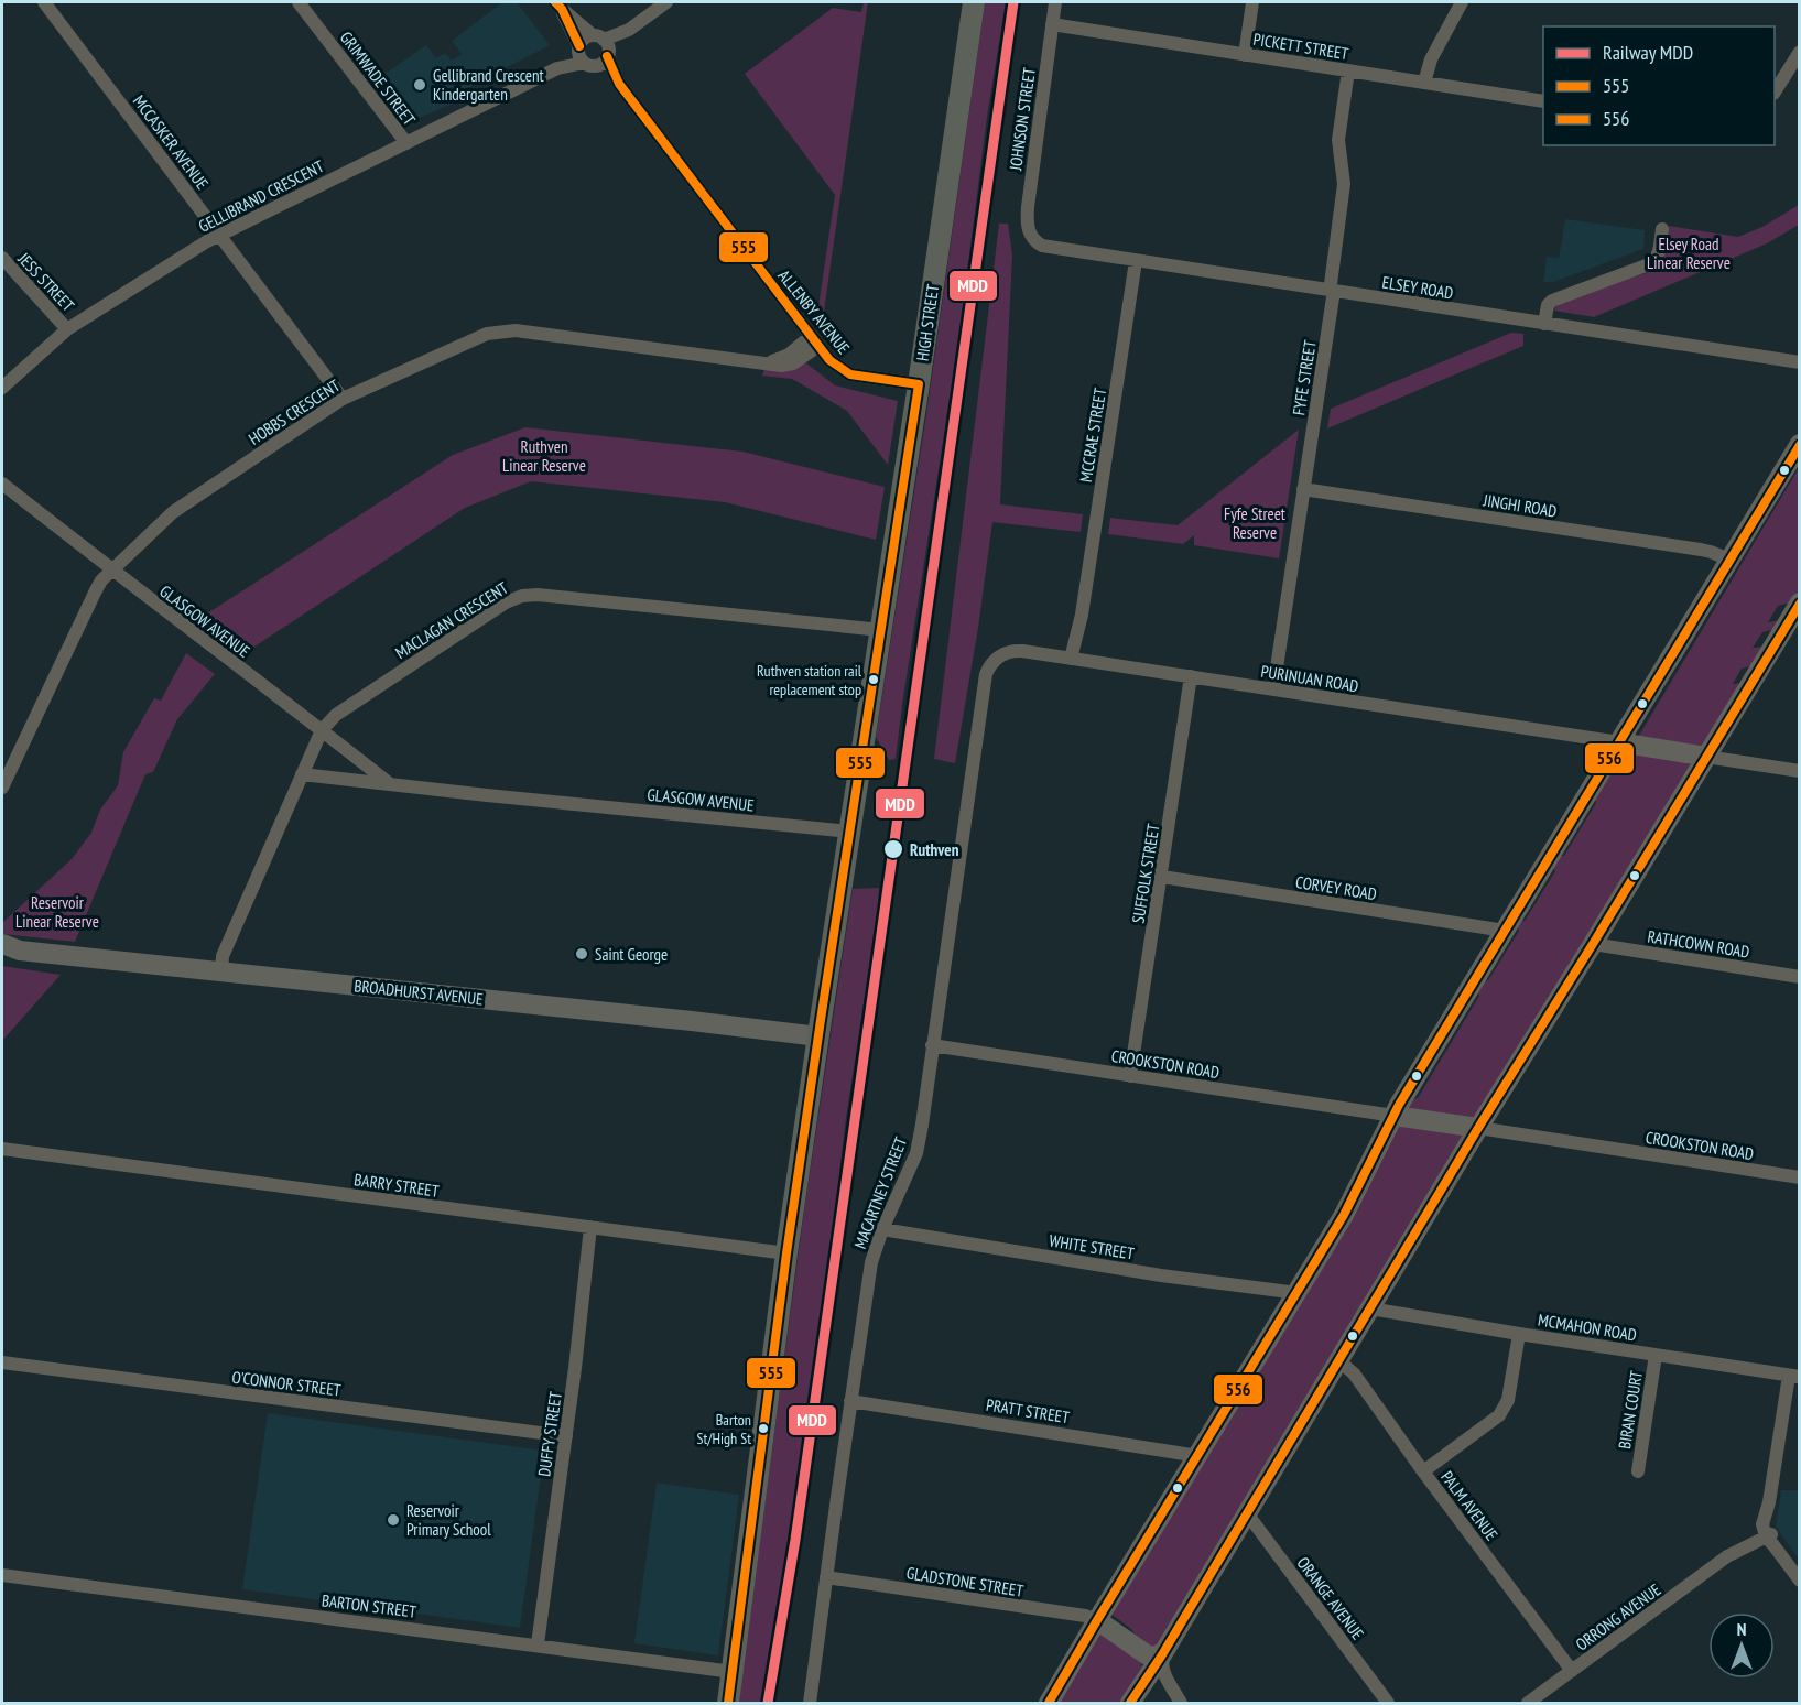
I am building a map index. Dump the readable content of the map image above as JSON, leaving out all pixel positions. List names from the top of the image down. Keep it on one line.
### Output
{"streets":{"main road":["HIGH STREET","BROADHURST AVENUE"],"street":["PICKETT STREET","GRIMWADE STREET","JOHNSON STREET","MCCASKER AVENUE","GELLIBRAND CRESCENT","JESS STREET","ELSEY ROAD","ALLENBY AVENUE","FYFE STREET","HOBBS CRESCENT","MCCRAE STREET","JINGHI ROAD","MACLAGAN CRESCENT","GLASGOW AVENUE","PURINUAN ROAD","SUFFOLK STREET","CORVEY ROAD","RATHCOWN ROAD","CROOKSTON ROAD","BARRY STREET","MACARTNEY STREET","WHITE STREET","MCMAHON ROAD","O'CONNOR STREET","BIRAN COURT","PRATT STREET","DUFFY STREET","PALM AVENUE","GLADSTONE STREET","ORANGE AVENUE","BARTON STREET","ORRONG AVENUE"]},"crossings":[["PICKETT STREET","JOHNSON STREET"],["PICKETT STREET","FYFE STREET"],["GRIMWADE STREET","GELLIBRAND CRESCENT"],["JOHNSON STREET","ELSEY ROAD"],["MCCASKER AVENUE","GELLIBRAND CRESCENT"],["MCCASKER AVENUE","HOBBS CRESCENT"],["GELLIBRAND CRESCENT","JESS STREET"],["GELLIBRAND CRESCENT","ALLENBY AVENUE"],["ELSEY ROAD","FYFE STREET"],["ELSEY ROAD","MCCRAE STREET"],["ALLENBY AVENUE","HIGH STREET"],["ALLENBY AVENUE","HOBBS CRESCENT"],["HIGH STREET","MACLAGAN CRESCENT"],["HIGH STREET","GLASGOW AVENUE"],["HIGH STREET","BROADHURST AVENUE"],["HIGH STREET","BARRY STREET"],["HIGH STREET","BARTON STREET"],["FYFE STREET","JINGHI ROAD"],["FYFE STREET","PURINUAN ROAD"],["HOBBS CRESCENT","GLASGOW AVENUE"],["MCCRAE STREET","PURINUAN ROAD"],["MACLAGAN CRESCENT","GLASGOW AVENUE"],["MACLAGAN CRESCENT","BROADHURST AVENUE"],["PURINUAN ROAD","SUFFOLK STREET"],["PURINUAN ROAD","MACARTNEY STREET"],["SUFFOLK STREET","CORVEY ROAD"],["SUFFOLK STREET","CROOKSTON ROAD"],["CROOKSTON ROAD","MACARTNEY STREET"],["BARRY STREET","DUFFY STREET"],["MACARTNEY STREET","WHITE STREET"],["MACARTNEY STREET","PRATT STREET"],["MACARTNEY STREET","GLADSTONE STREET"],["MCMAHON ROAD","BIRAN COURT"],["O'CONNOR STREET","DUFFY STREET"],["DUFFY STREET","BARTON STREET"],["PALM AVENUE","ORRONG AVENUE"]],"parks":["Elsey Road Linear Reserve","Ruthven Linear Reserve","Fyfe Street Reserve","Reservoir Linear Reserve"],"places":["Gellibrand Crescent Kindergarten","Ruthven station rail replacement stop","Ruthven","Saint George","Barton St/High St","Reservoir Primary School"],"lines":["rail line MDD","transit line 555","transit line 556"],"legend":["Railway MDD","555","556"],"north":"top"}
